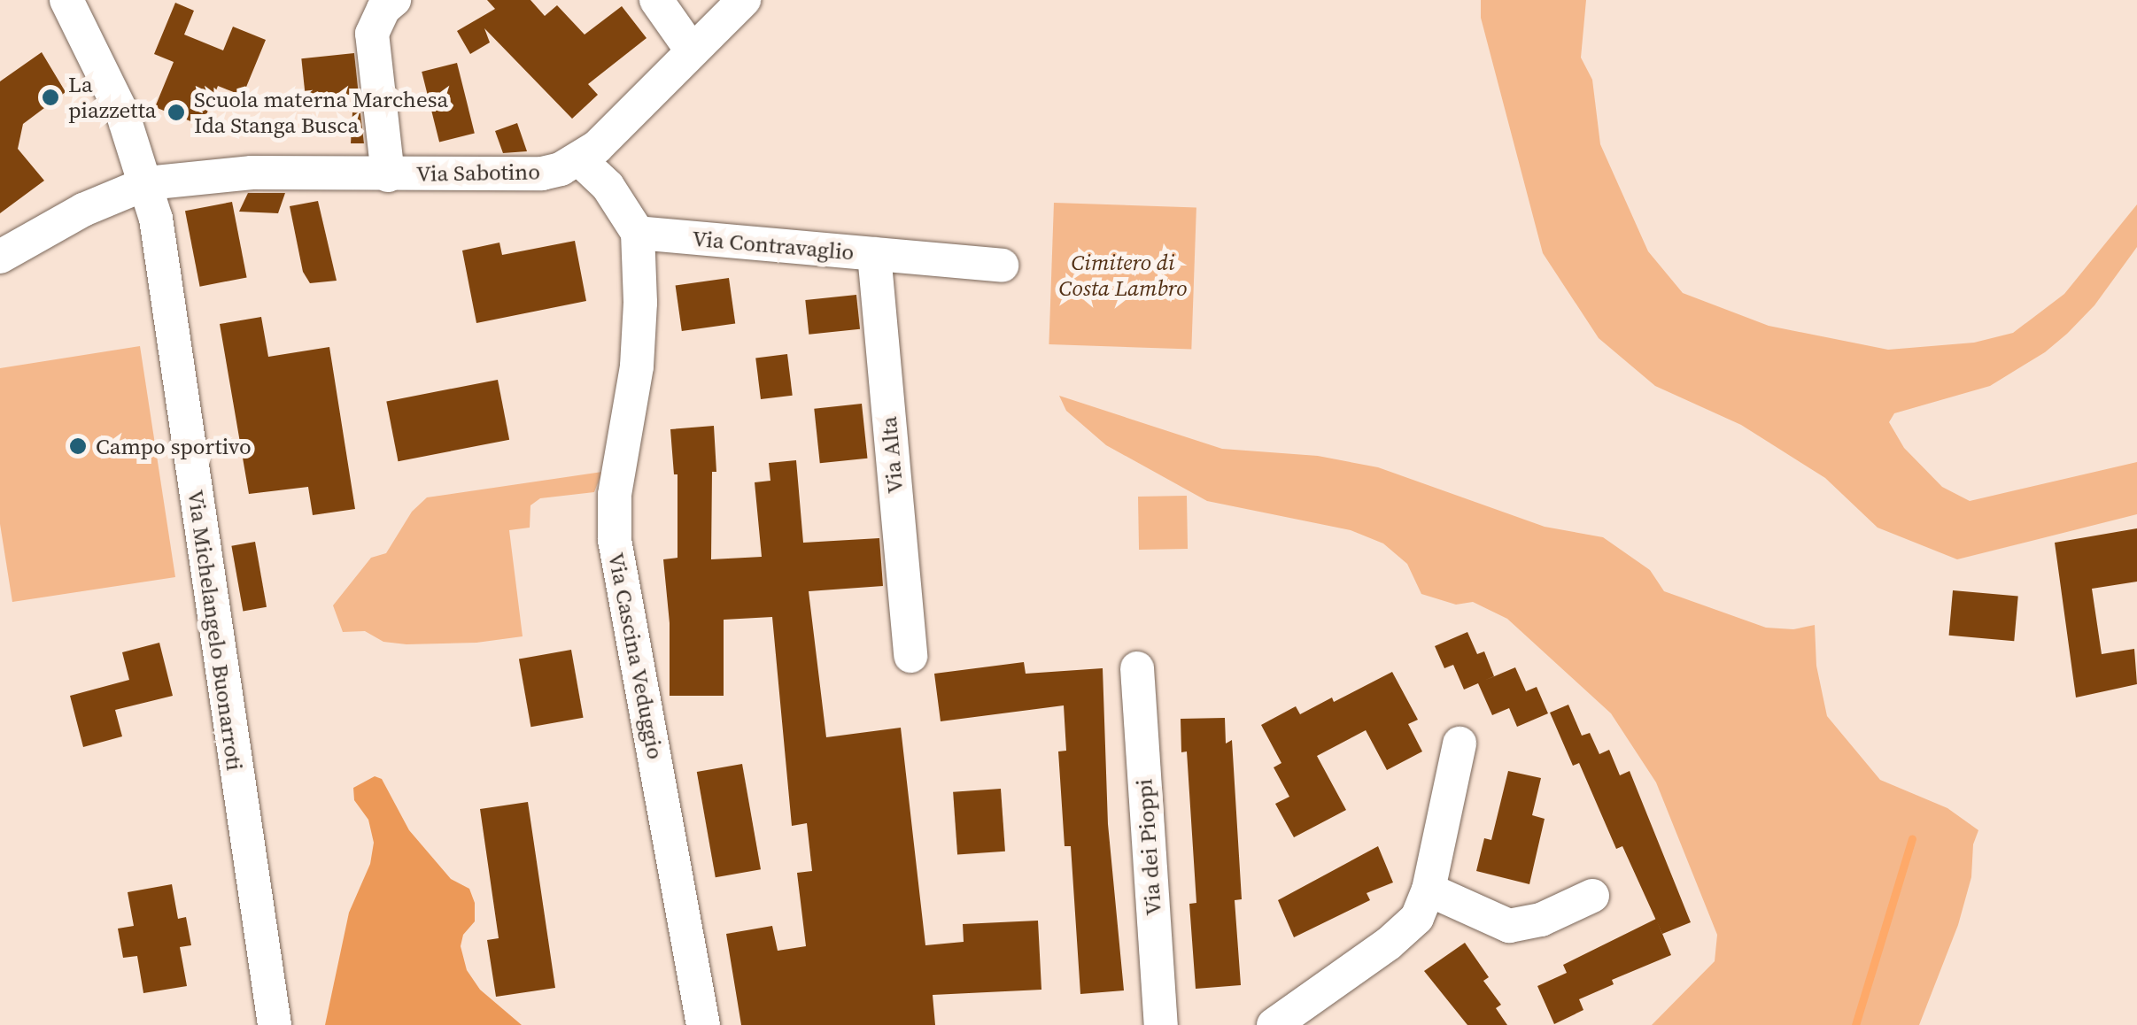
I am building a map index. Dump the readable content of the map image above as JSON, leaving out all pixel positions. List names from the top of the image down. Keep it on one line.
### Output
{"streets":{"street":["Via Sabotino","Via Contravaglio","Via Alta","Via Michelangelo Buonarroti","Via Cascina Veduggio","Via dei Pioppi"]},"crossings":[["Via Sabotino","Via Michelangelo Buonarroti"],["Via Contravaglio","Via Alta"],["Via Contravaglio","Via Cascina Veduggio"]],"parks":["Cimitero di Costa Lambro"],"places":["La piazzetta","Scuola materna Marchesa Ida Stanga Busca","Campo sportivo"]}
